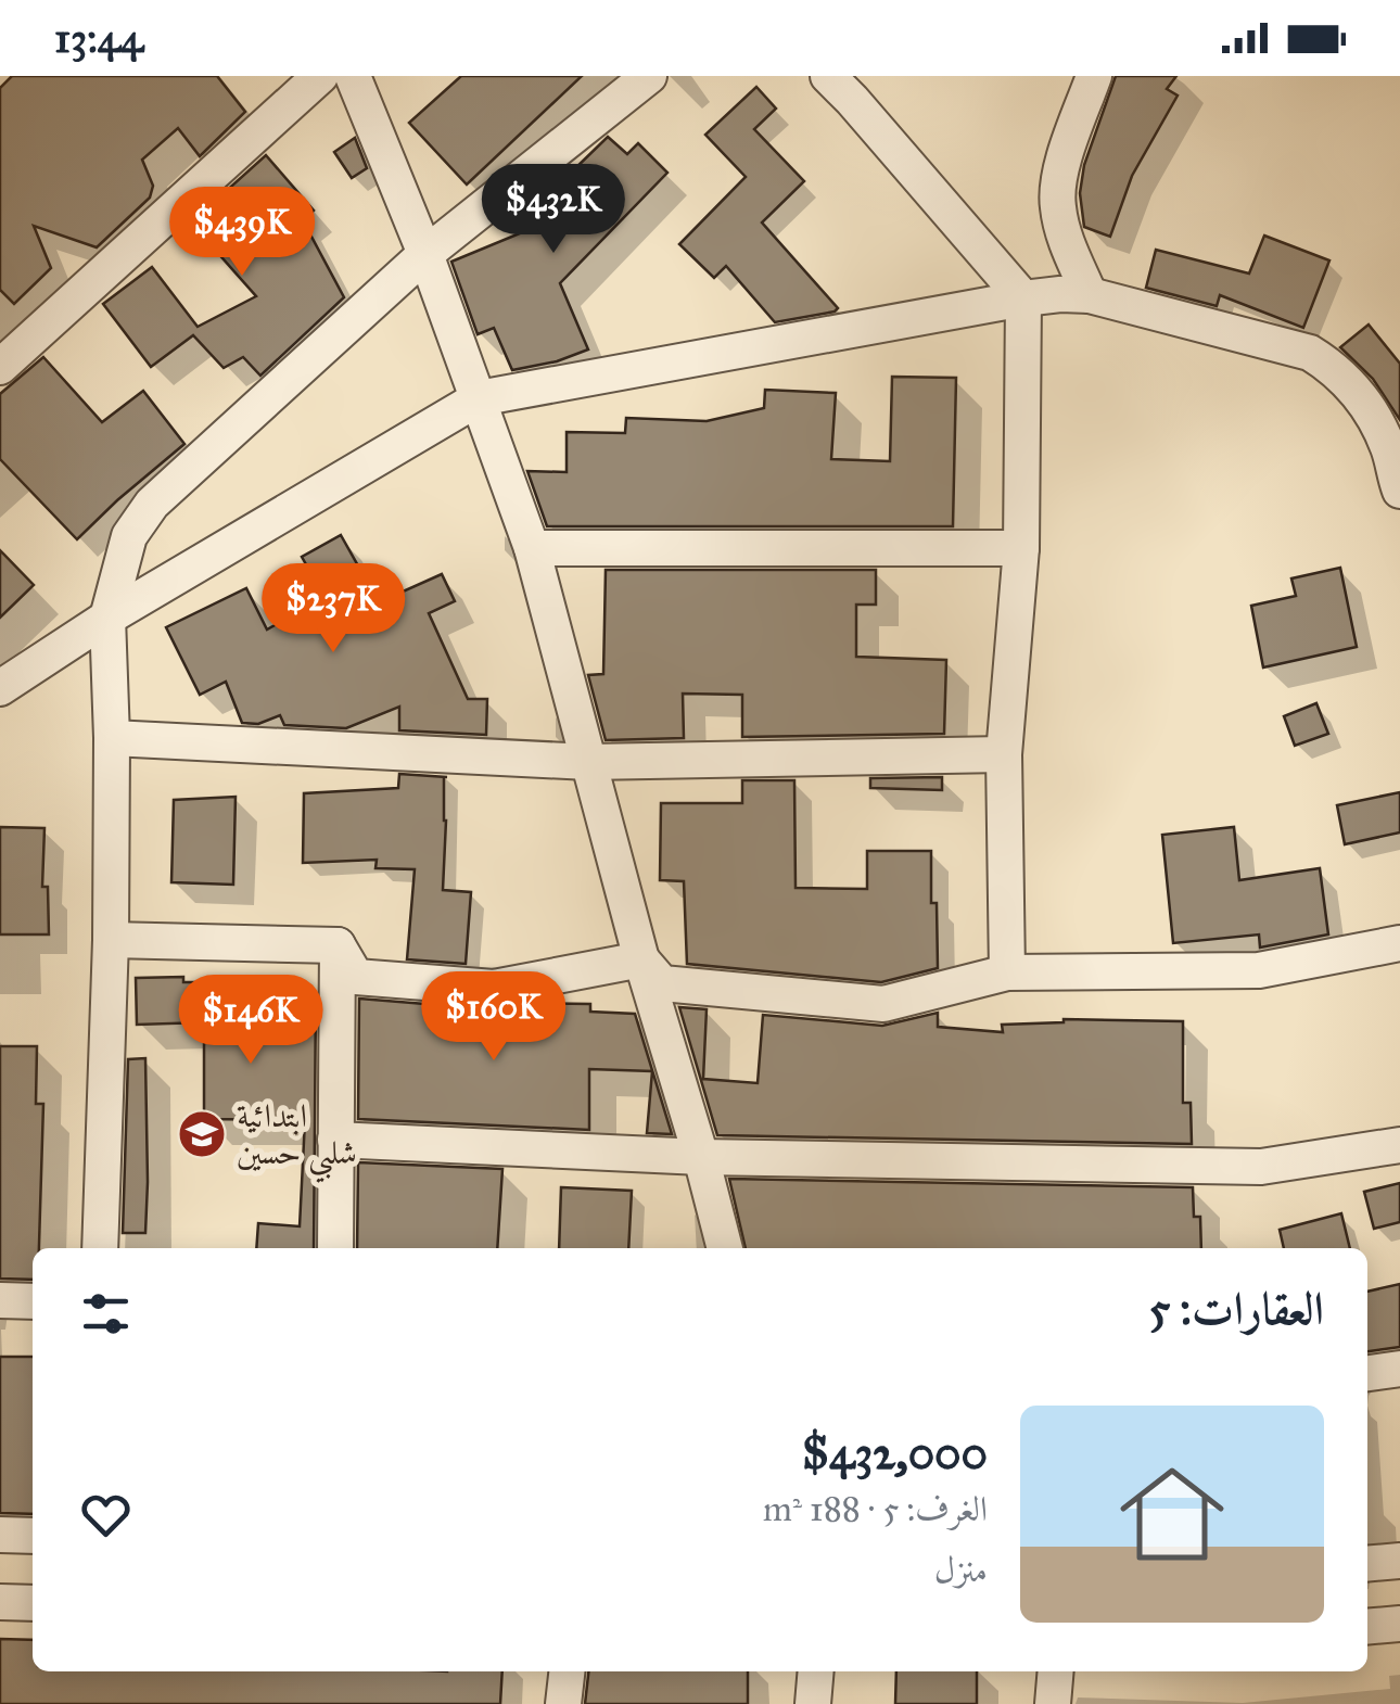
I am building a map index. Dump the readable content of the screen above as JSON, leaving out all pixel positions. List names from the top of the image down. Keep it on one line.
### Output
{"places":{"school or university":["ابتدائية شلبي حسين"]},"page":{"status":"13:44","price":["$432K","$439K","$237K","$160K","$146K"],"heading":"العقارات: 5","list":[{"name":"$432,000","note":"الغرف: 5 · 188 m² · منزل"}]}}
